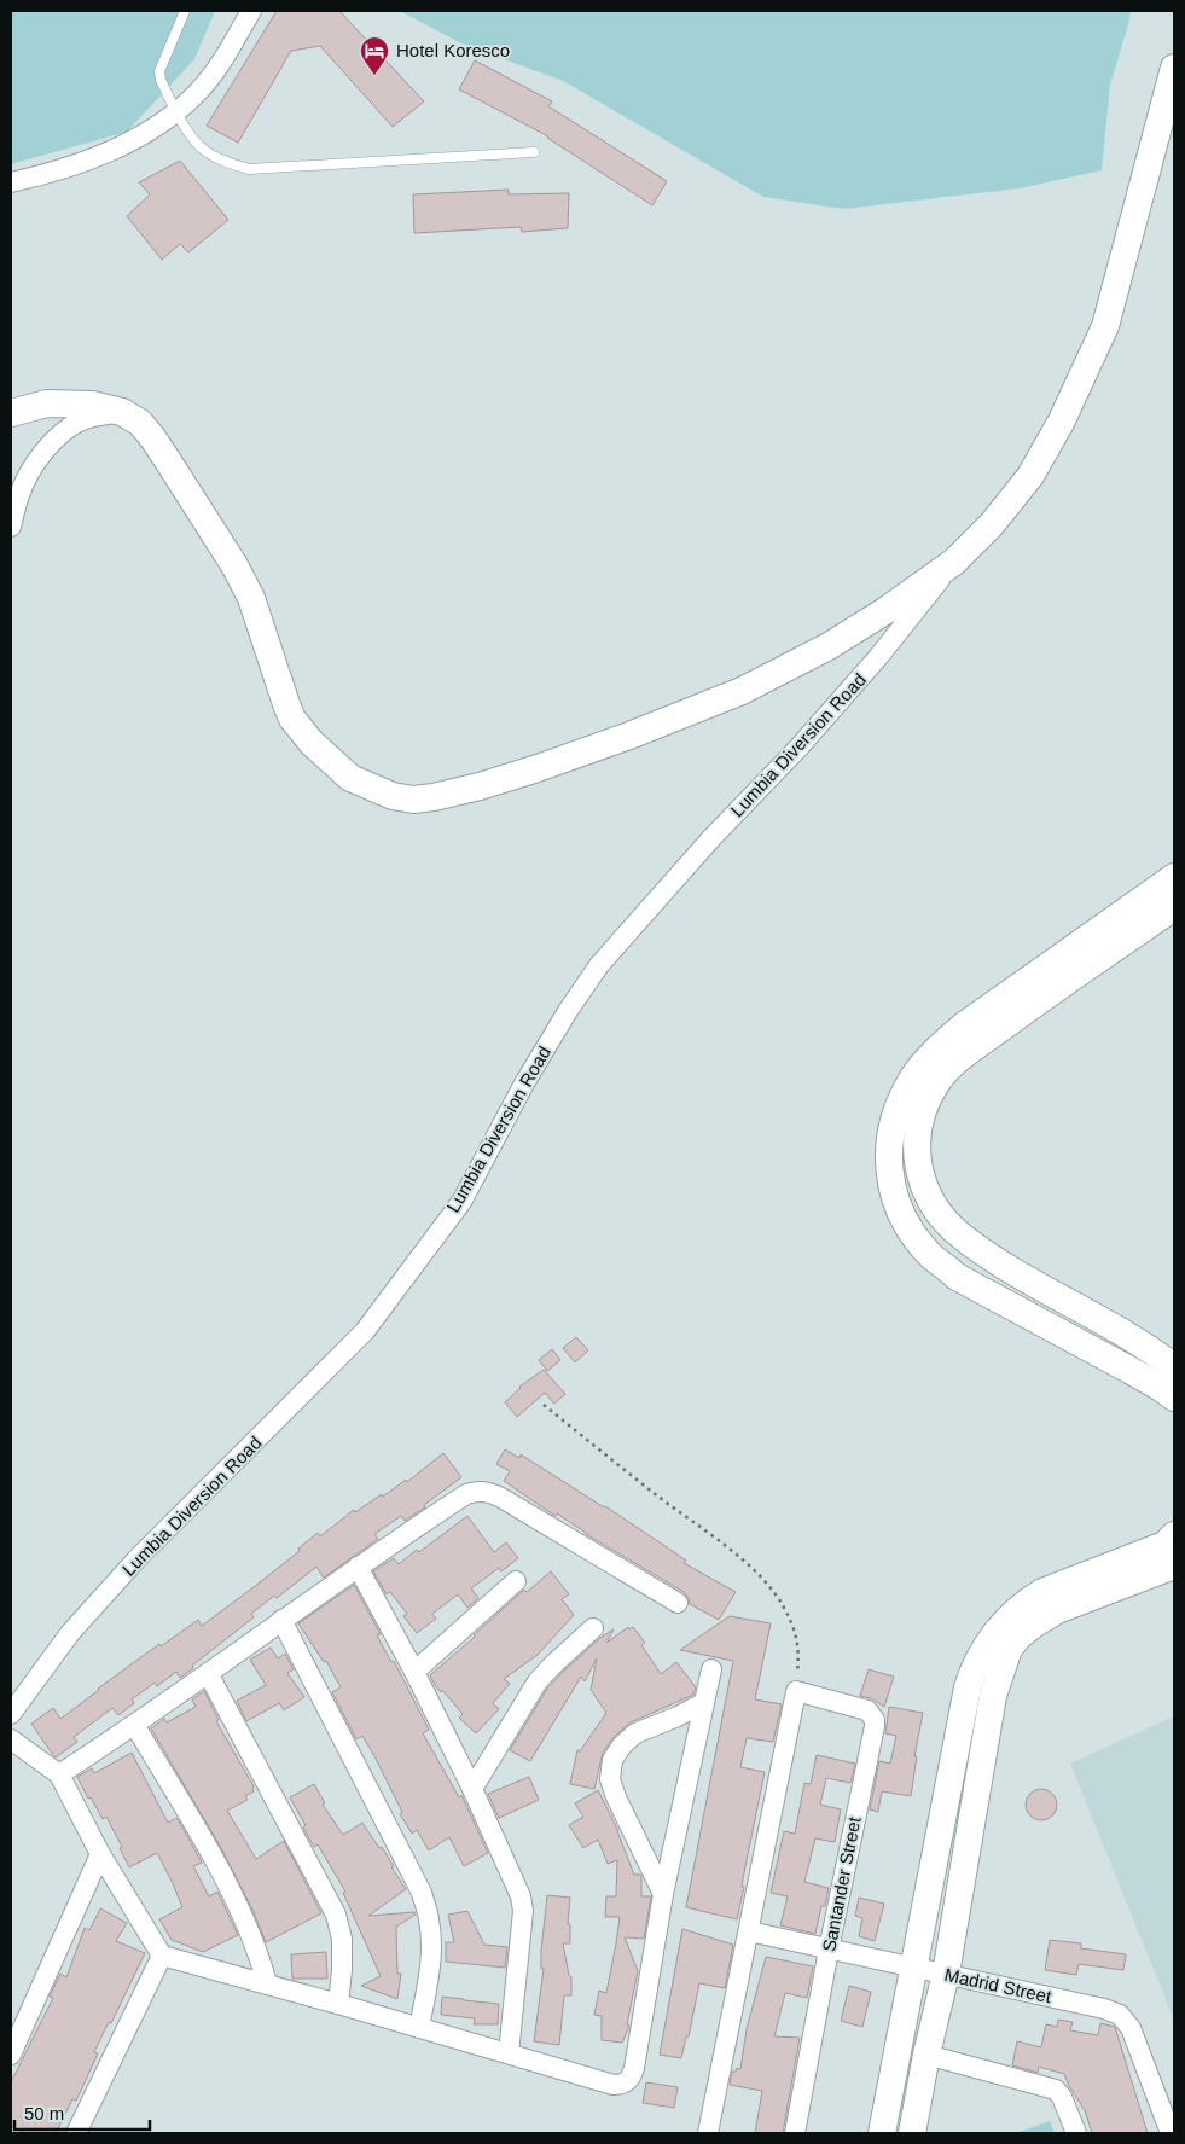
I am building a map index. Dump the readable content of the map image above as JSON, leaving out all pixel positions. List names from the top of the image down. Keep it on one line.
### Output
{"streets":{"street":["Lumbia Diversion Road","Santander Street","Madrid Street"]},"crossings":[["Santander Street","Madrid Street"]],"places":{"hotel":["Hotel Koresco"]},"scale_bar":"50 m"}
